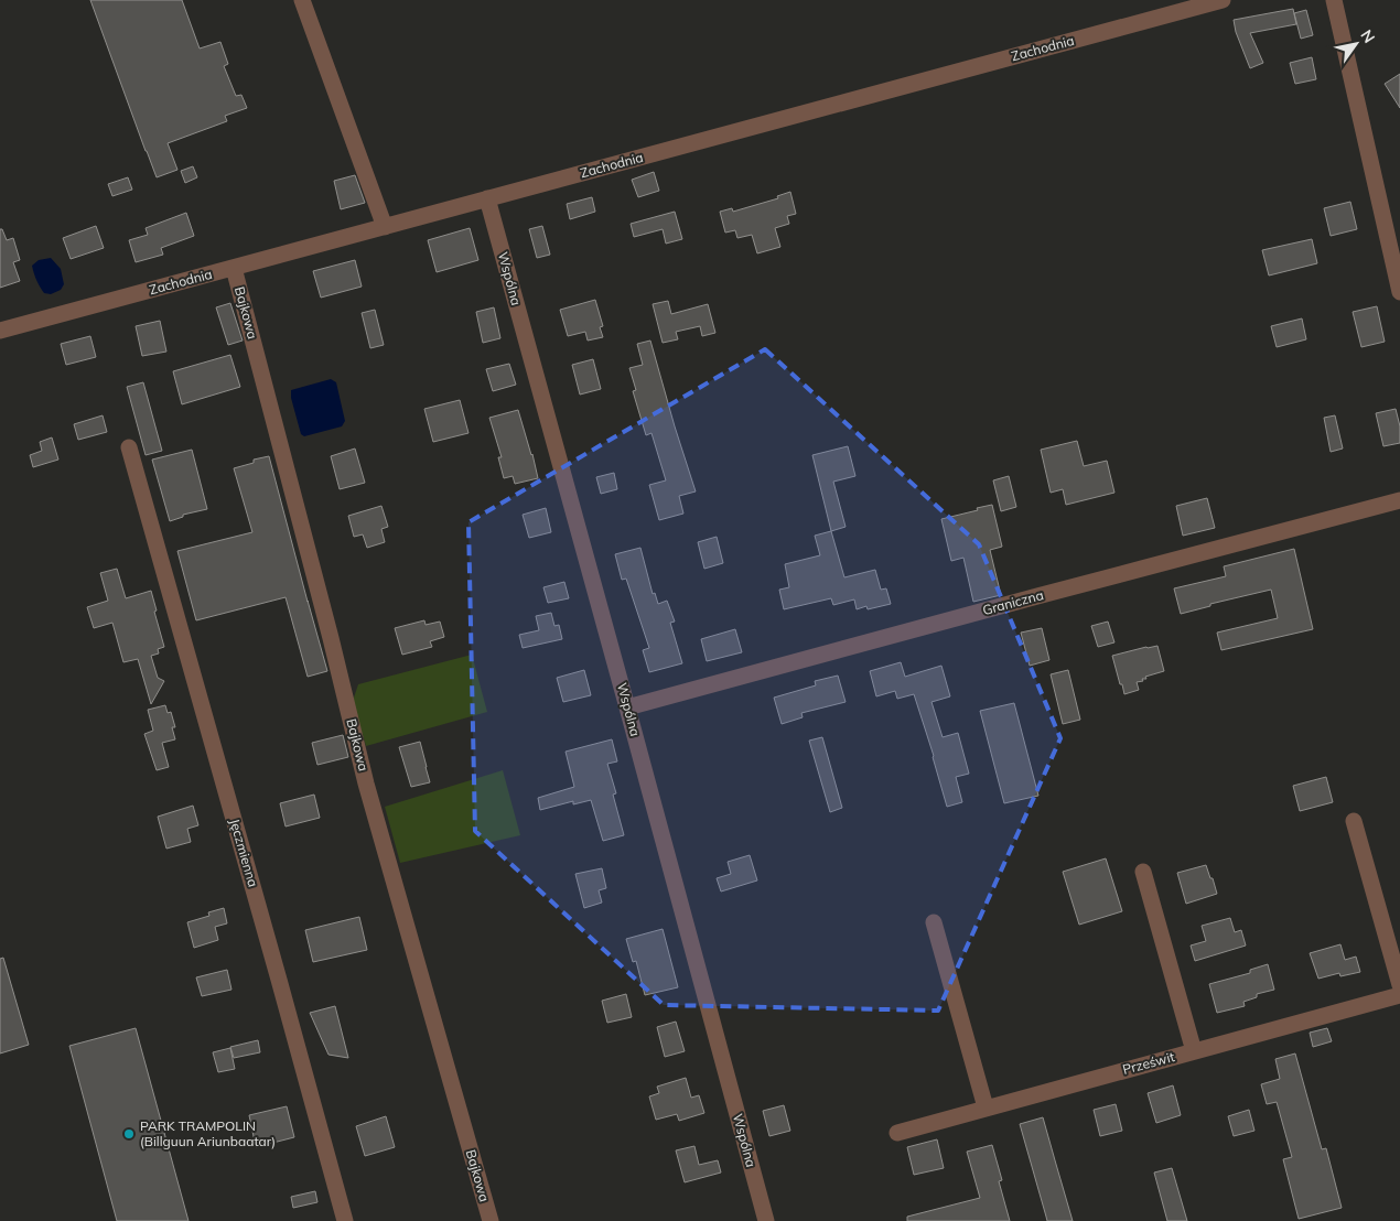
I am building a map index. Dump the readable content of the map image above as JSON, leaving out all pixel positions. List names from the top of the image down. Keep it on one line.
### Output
{"streets":{"street":["Zachodnia","Wspólna","Bajkowa","Graniczna","Jęczmienna","Prześwit"]},"crossings":[["Zachodnia","Wspólna"],["Zachodnia","Bajkowa"],["Wspólna","Graniczna"]],"places":["PARK TRAMPOLIN (Billguun Ariunbaatar)"],"north":"top right"}
